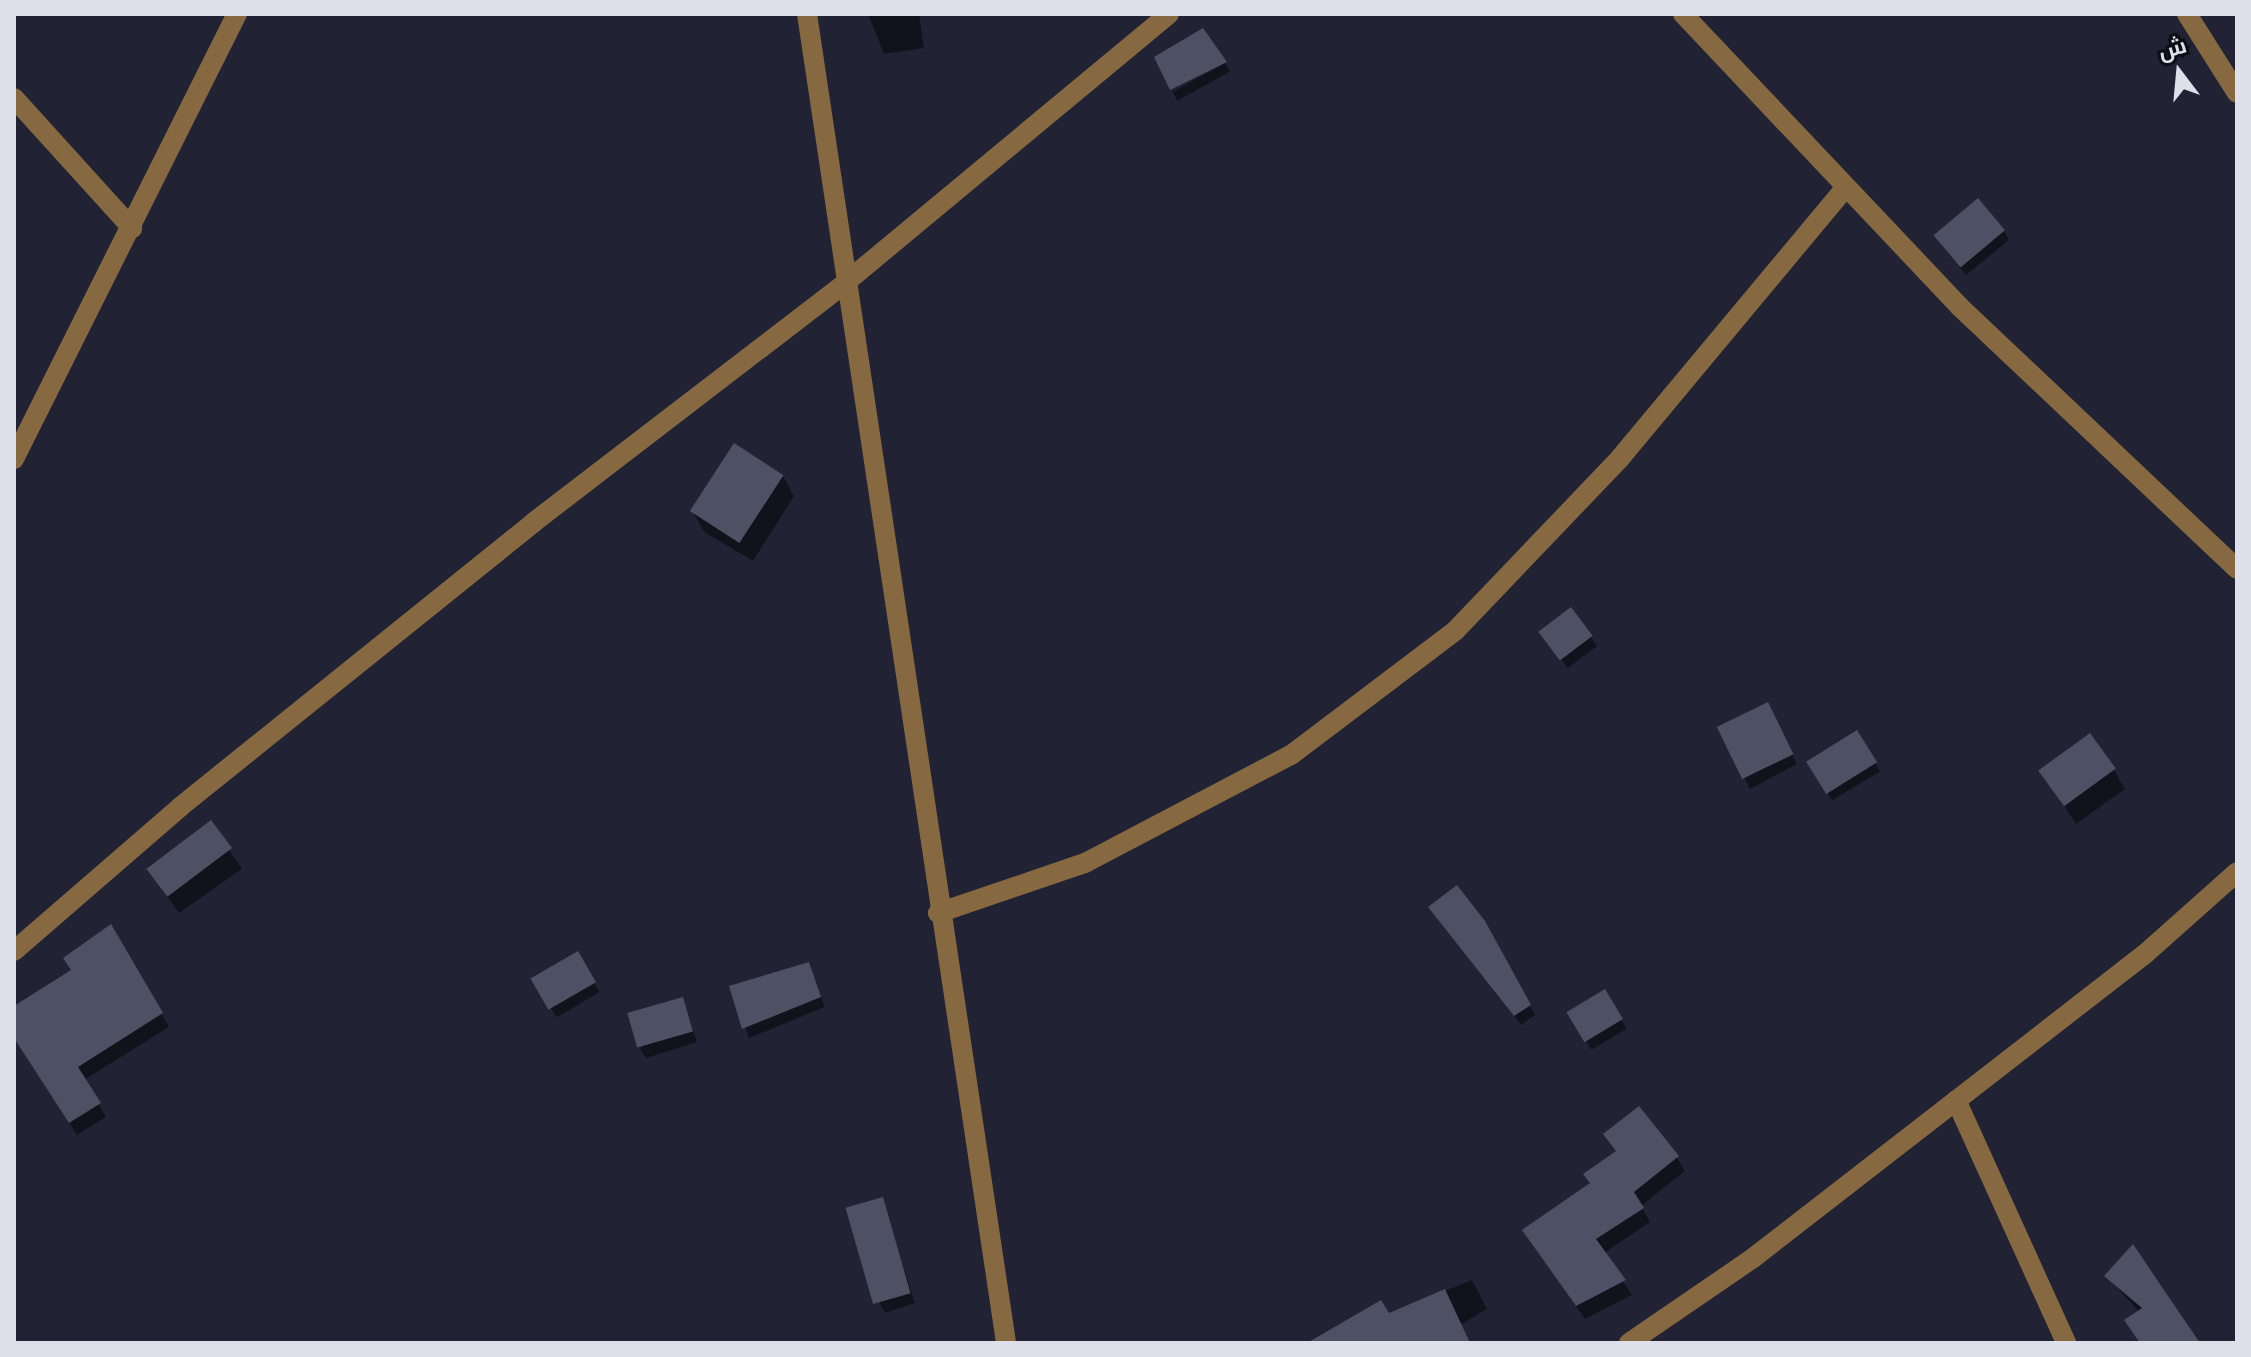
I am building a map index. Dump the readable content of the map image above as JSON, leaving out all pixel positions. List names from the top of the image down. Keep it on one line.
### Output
{"north":"top"}
